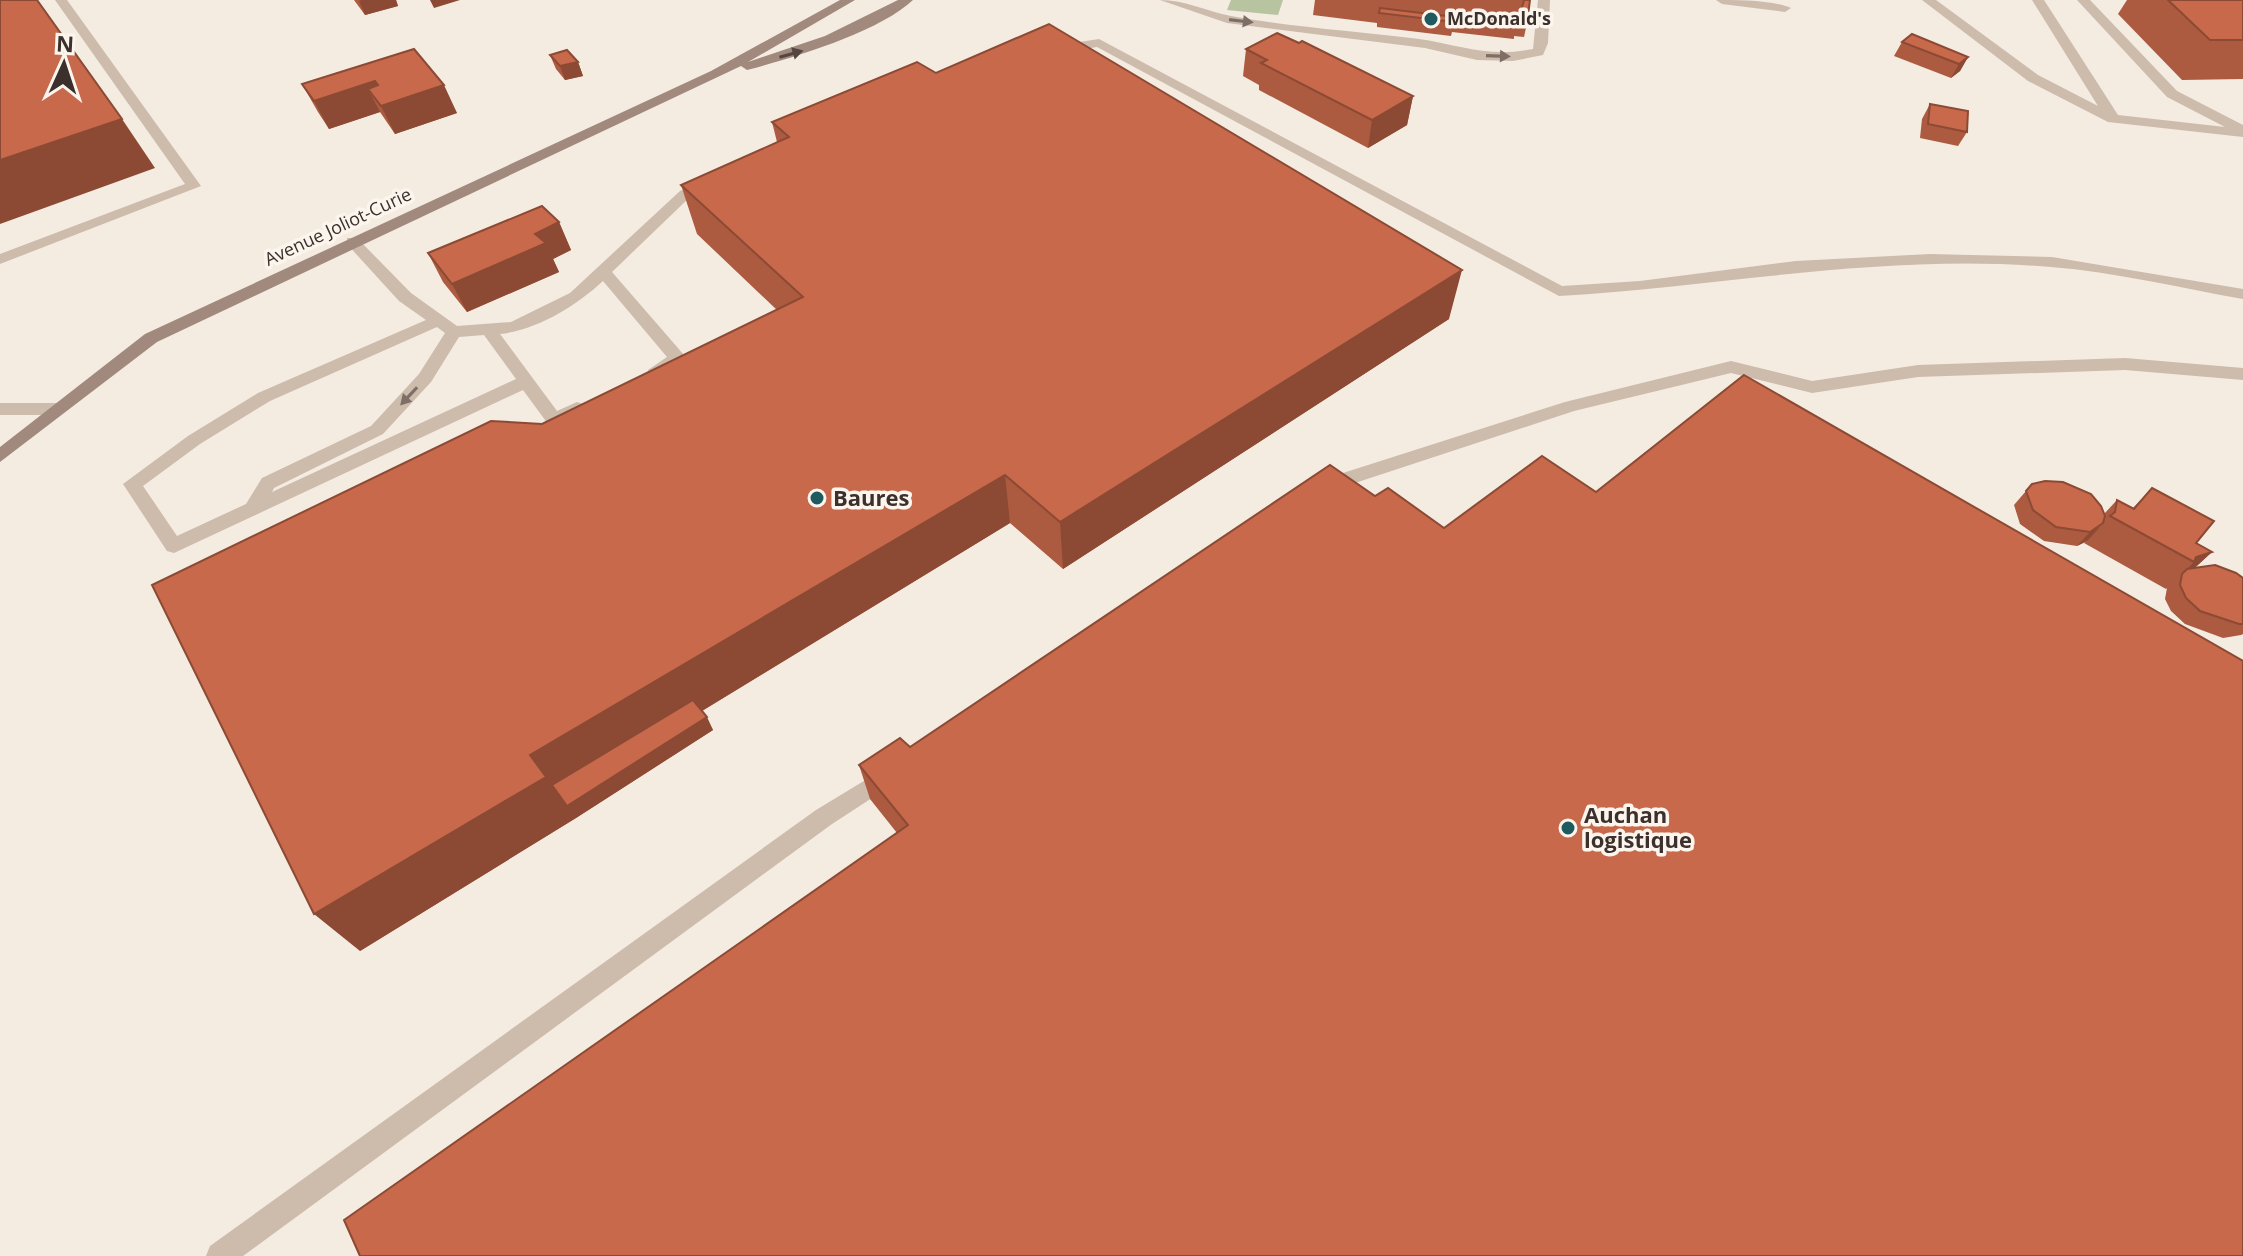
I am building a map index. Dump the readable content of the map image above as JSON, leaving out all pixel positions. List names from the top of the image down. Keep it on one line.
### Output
{"streets":{"street":["Avenue Joliot-Curie"]},"places":["McDonald's","Baures","Auchan logistique"],"north":"top"}
